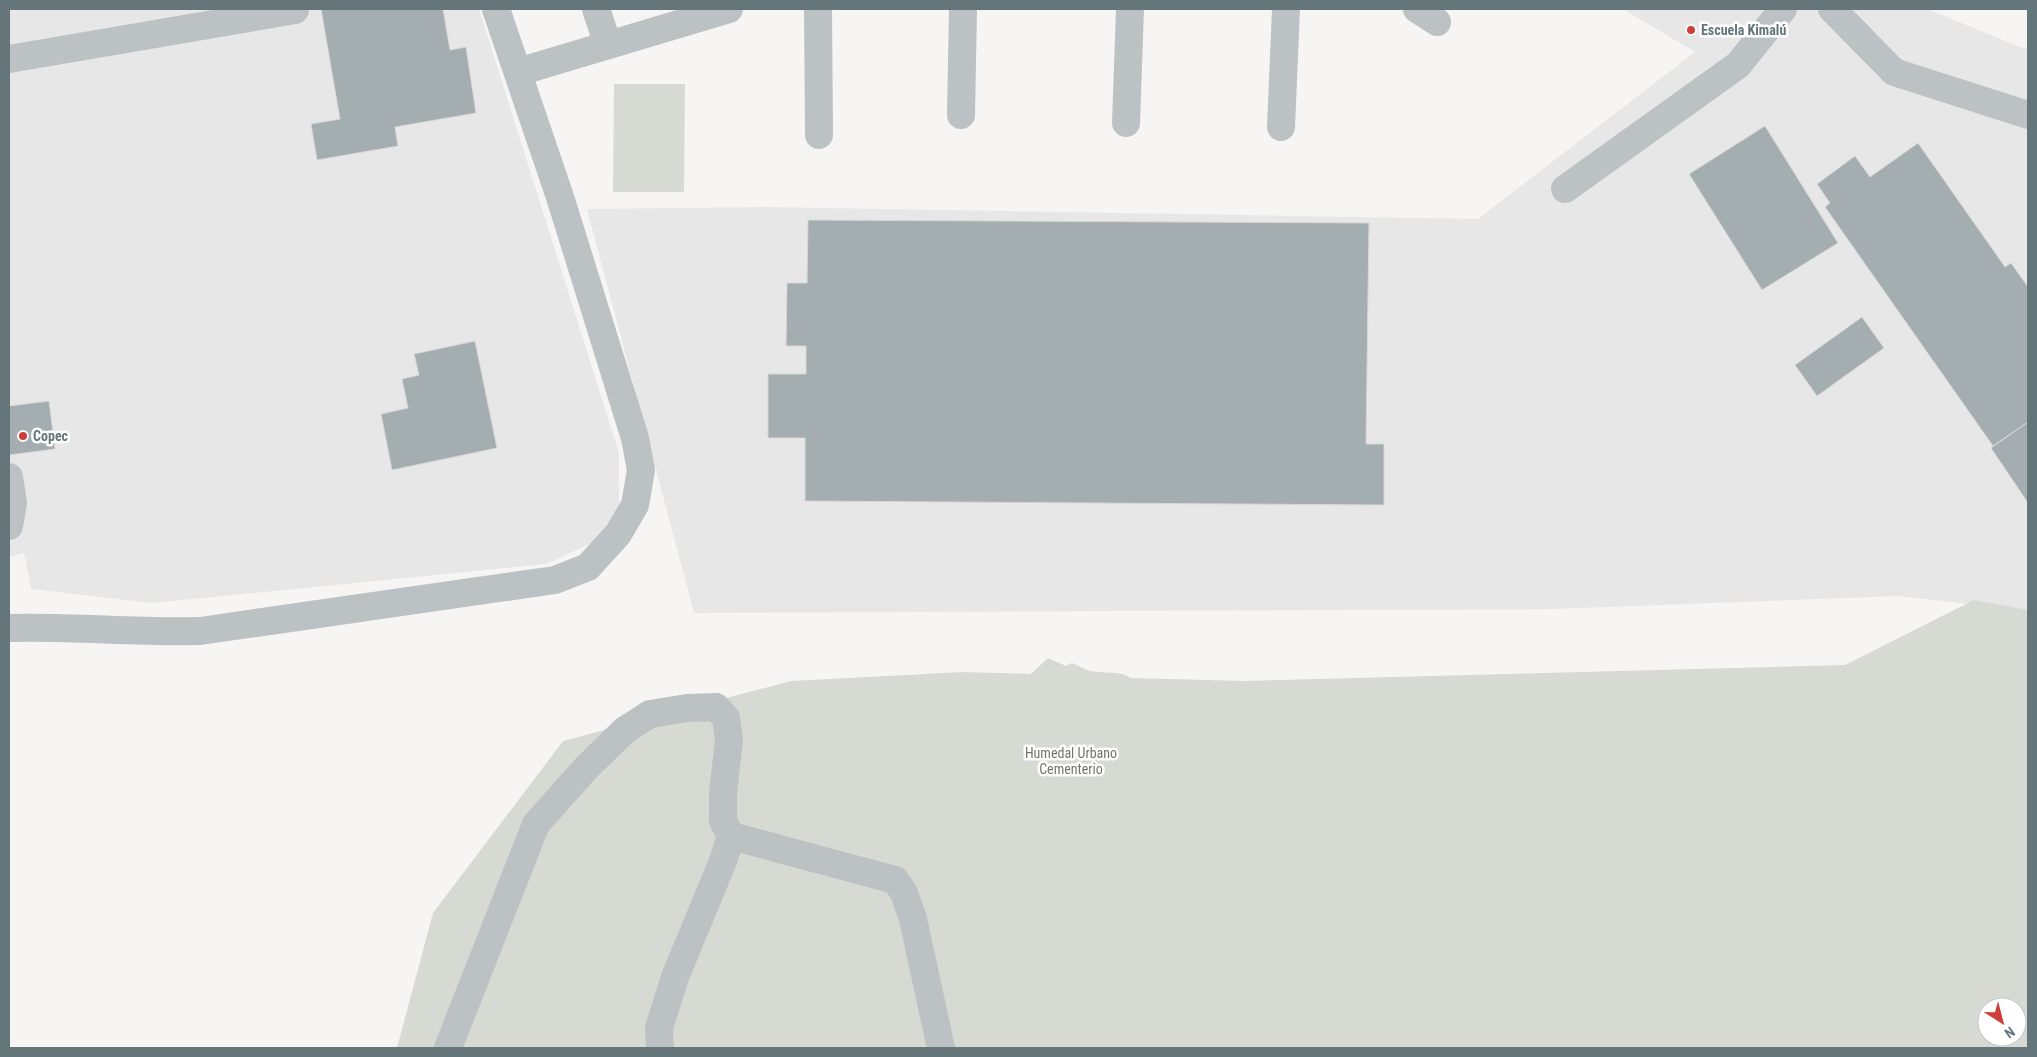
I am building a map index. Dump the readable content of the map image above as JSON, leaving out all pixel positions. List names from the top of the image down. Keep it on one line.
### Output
{"parks":["Humedal Urbano Cementerio"],"places":["Escuela Kimalú","Copec"],"north":"bottom right"}
